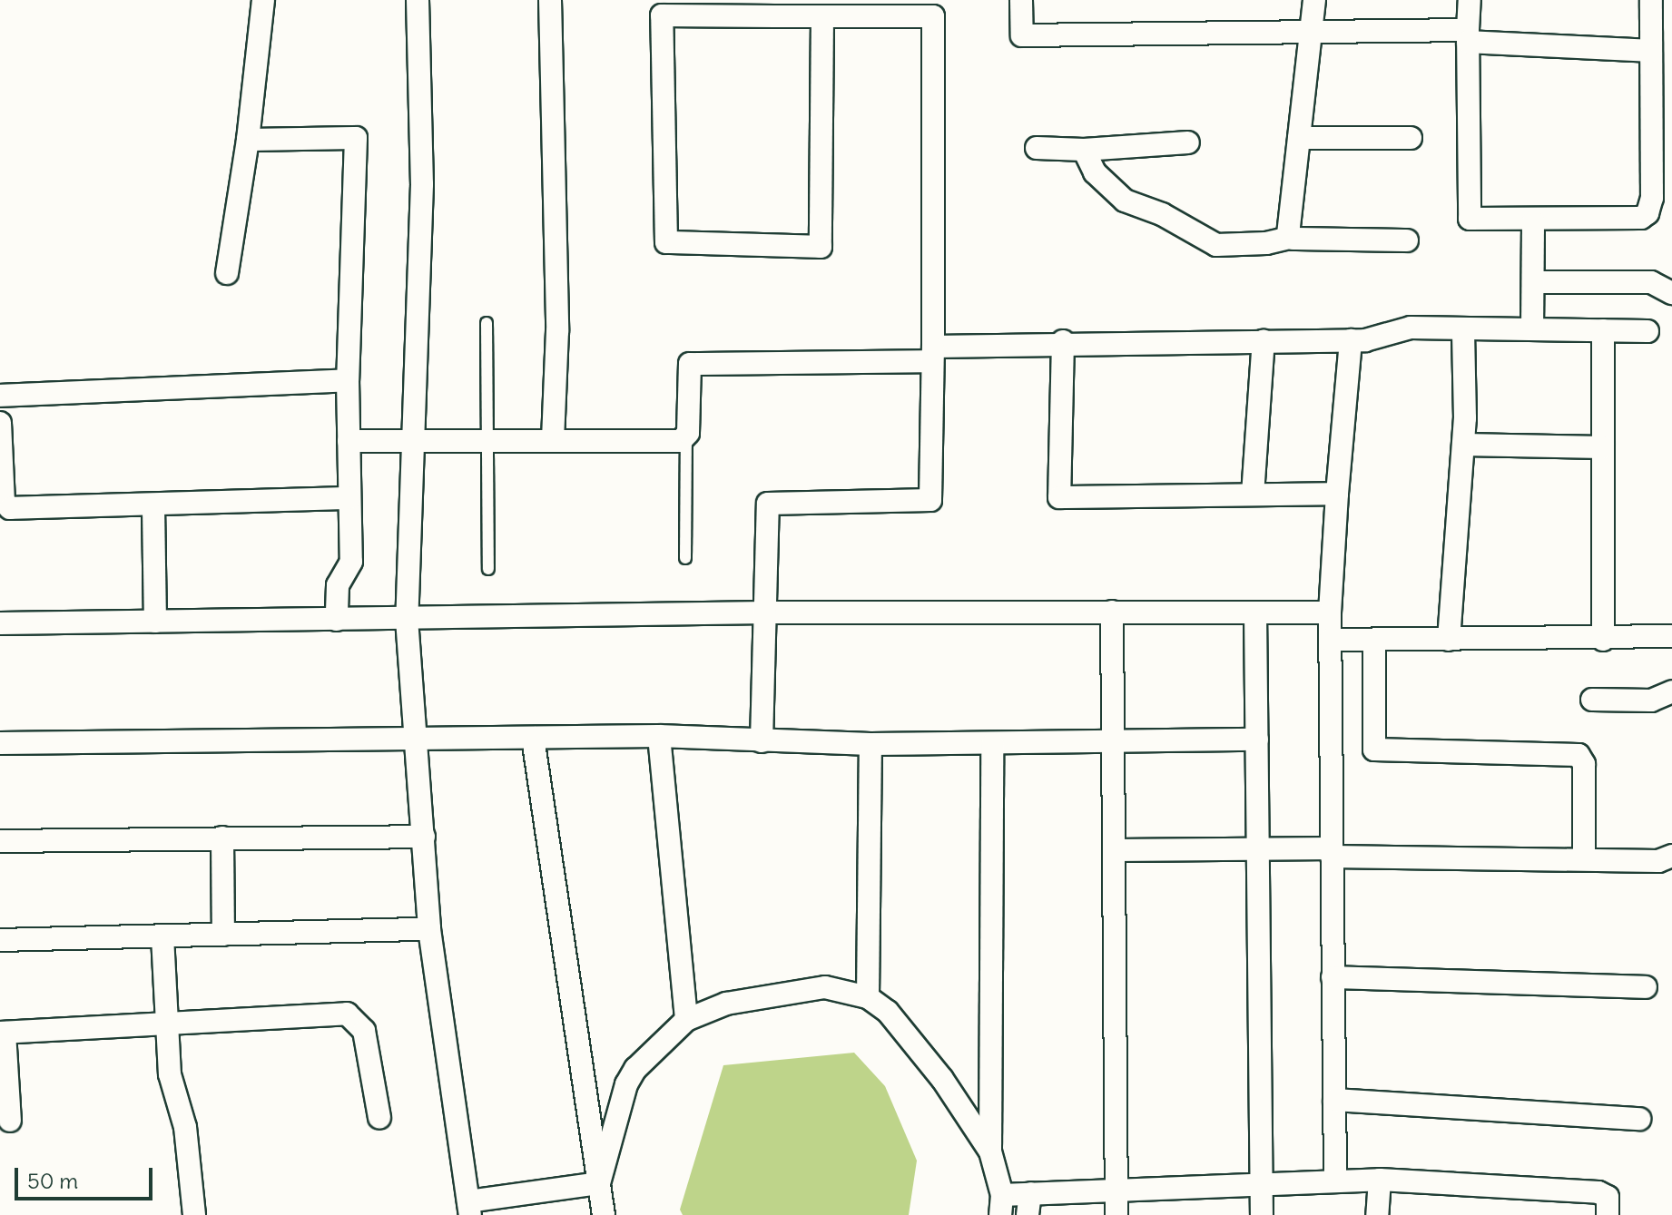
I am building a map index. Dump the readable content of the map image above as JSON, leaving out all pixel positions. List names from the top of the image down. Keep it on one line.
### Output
{"scale_bar":"50 m"}
